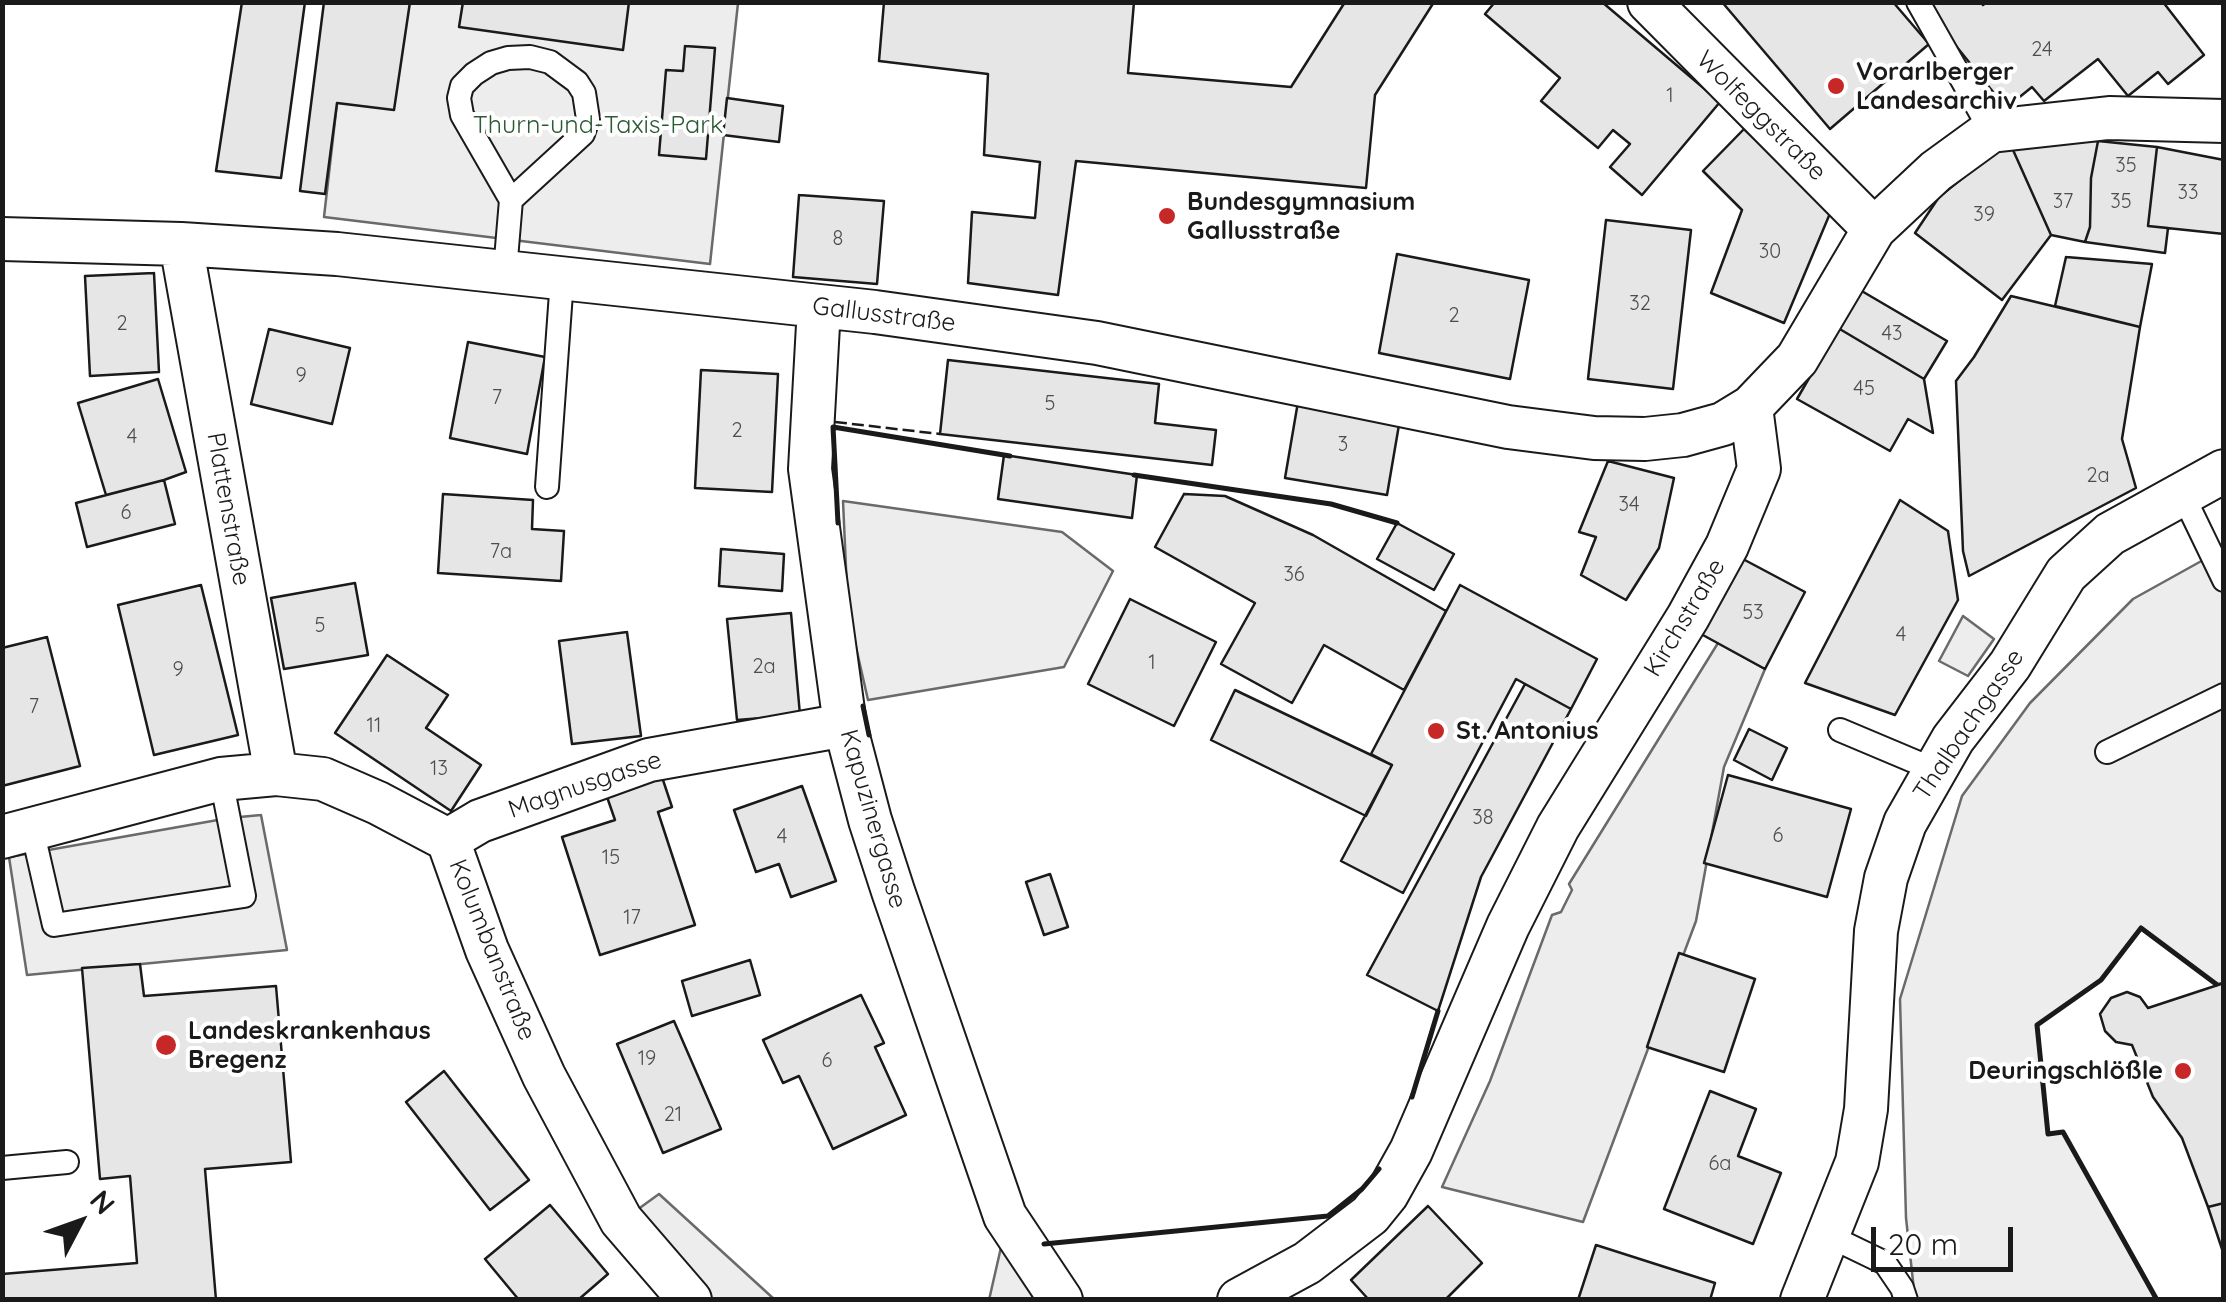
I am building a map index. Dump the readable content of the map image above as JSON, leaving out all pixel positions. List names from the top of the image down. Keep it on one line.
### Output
{"streets":{"street":["Wolfeggstraße","Gallusstraße","Plattenstraße","Kirchstraße","Thalbachgasse","Magnusgasse","Kapuzinergasse","Kolumbanstraße"]},"crossings":[["Gallusstraße","Plattenstraße"],["Gallusstraße","Kirchstraße"],["Gallusstraße","Kapuzinergasse"],["Plattenstraße","Kolumbanstraße"],["Magnusgasse","Kapuzinergasse"],["Magnusgasse","Kolumbanstraße"]],"parks":["Thurn-und-Taxis-Park"],"places":["Vorarlberger Landesarchiv","Bundesgymnasium Gallusstraße","St. Antonius","Landeskrankenhaus Bregenz","Deuringschlößle"],"house_numbers":["24","1","35","33","37","35","39","8","30","32","2","2","43","9","45","7","5","2","4","3","2a","34","6","7a","36","53","5","4","1","2a","9","7","11","13","38","6","4","15","17","19","6","21","6a"],"scale_bar":"20 m","north":"top right"}
